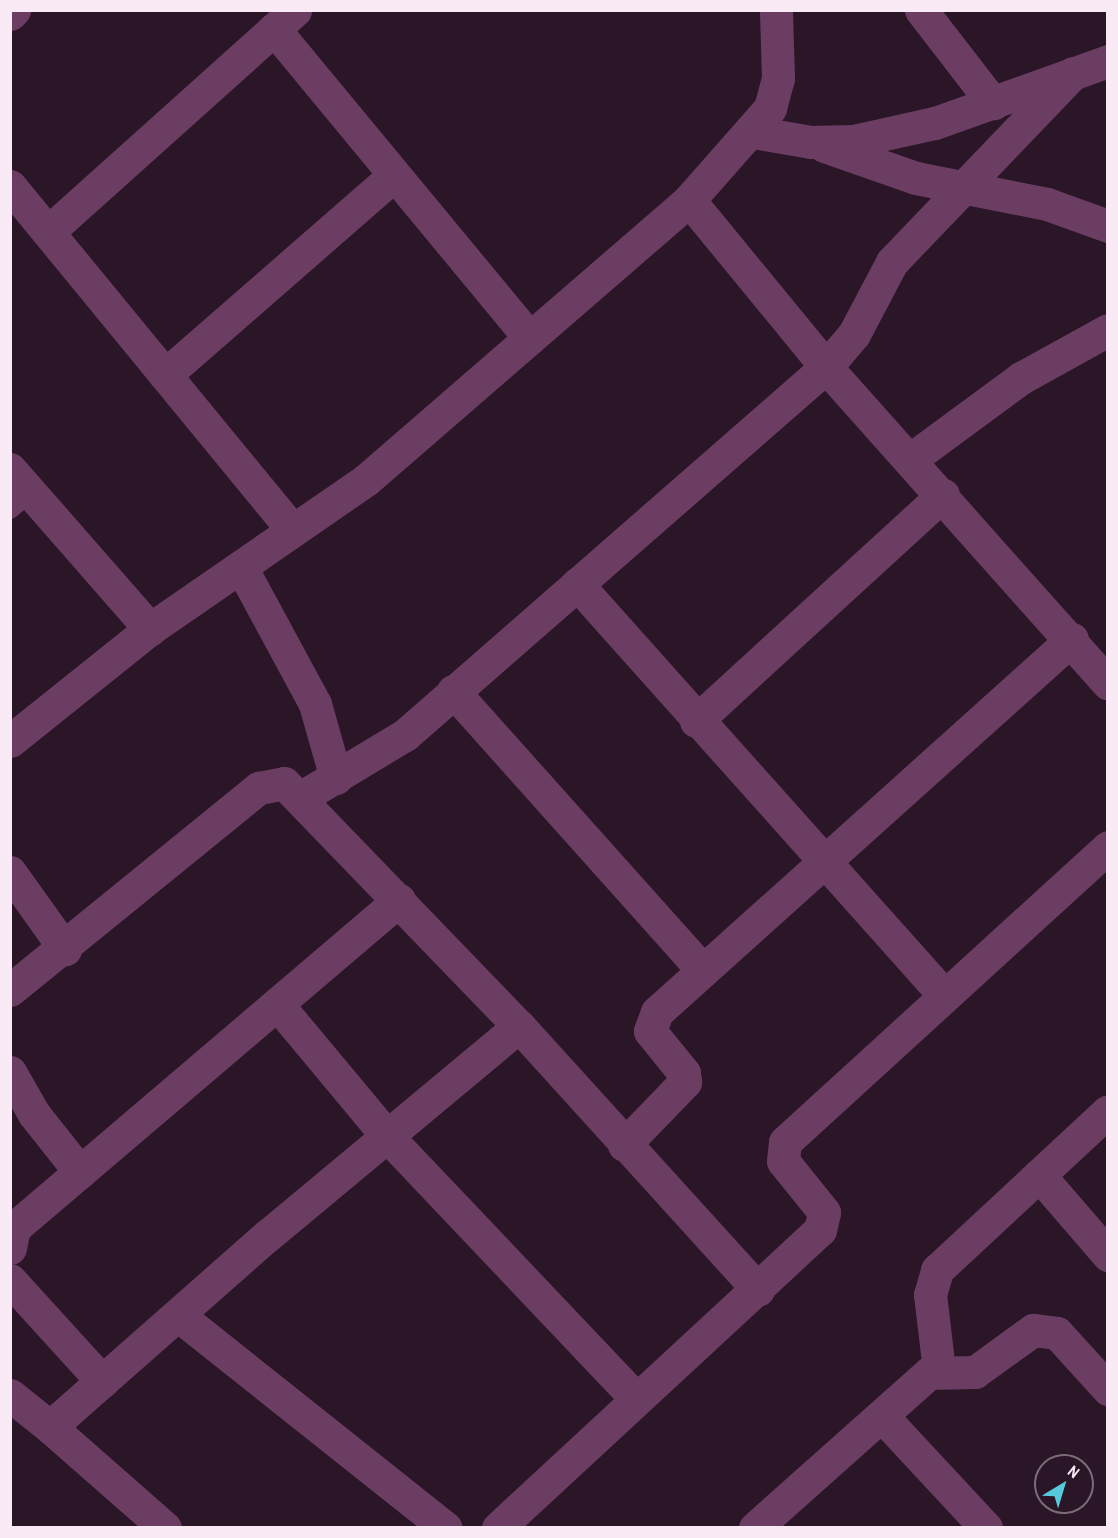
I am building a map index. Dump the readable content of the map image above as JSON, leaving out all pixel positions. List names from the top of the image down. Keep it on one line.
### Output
{"north":"top right"}
